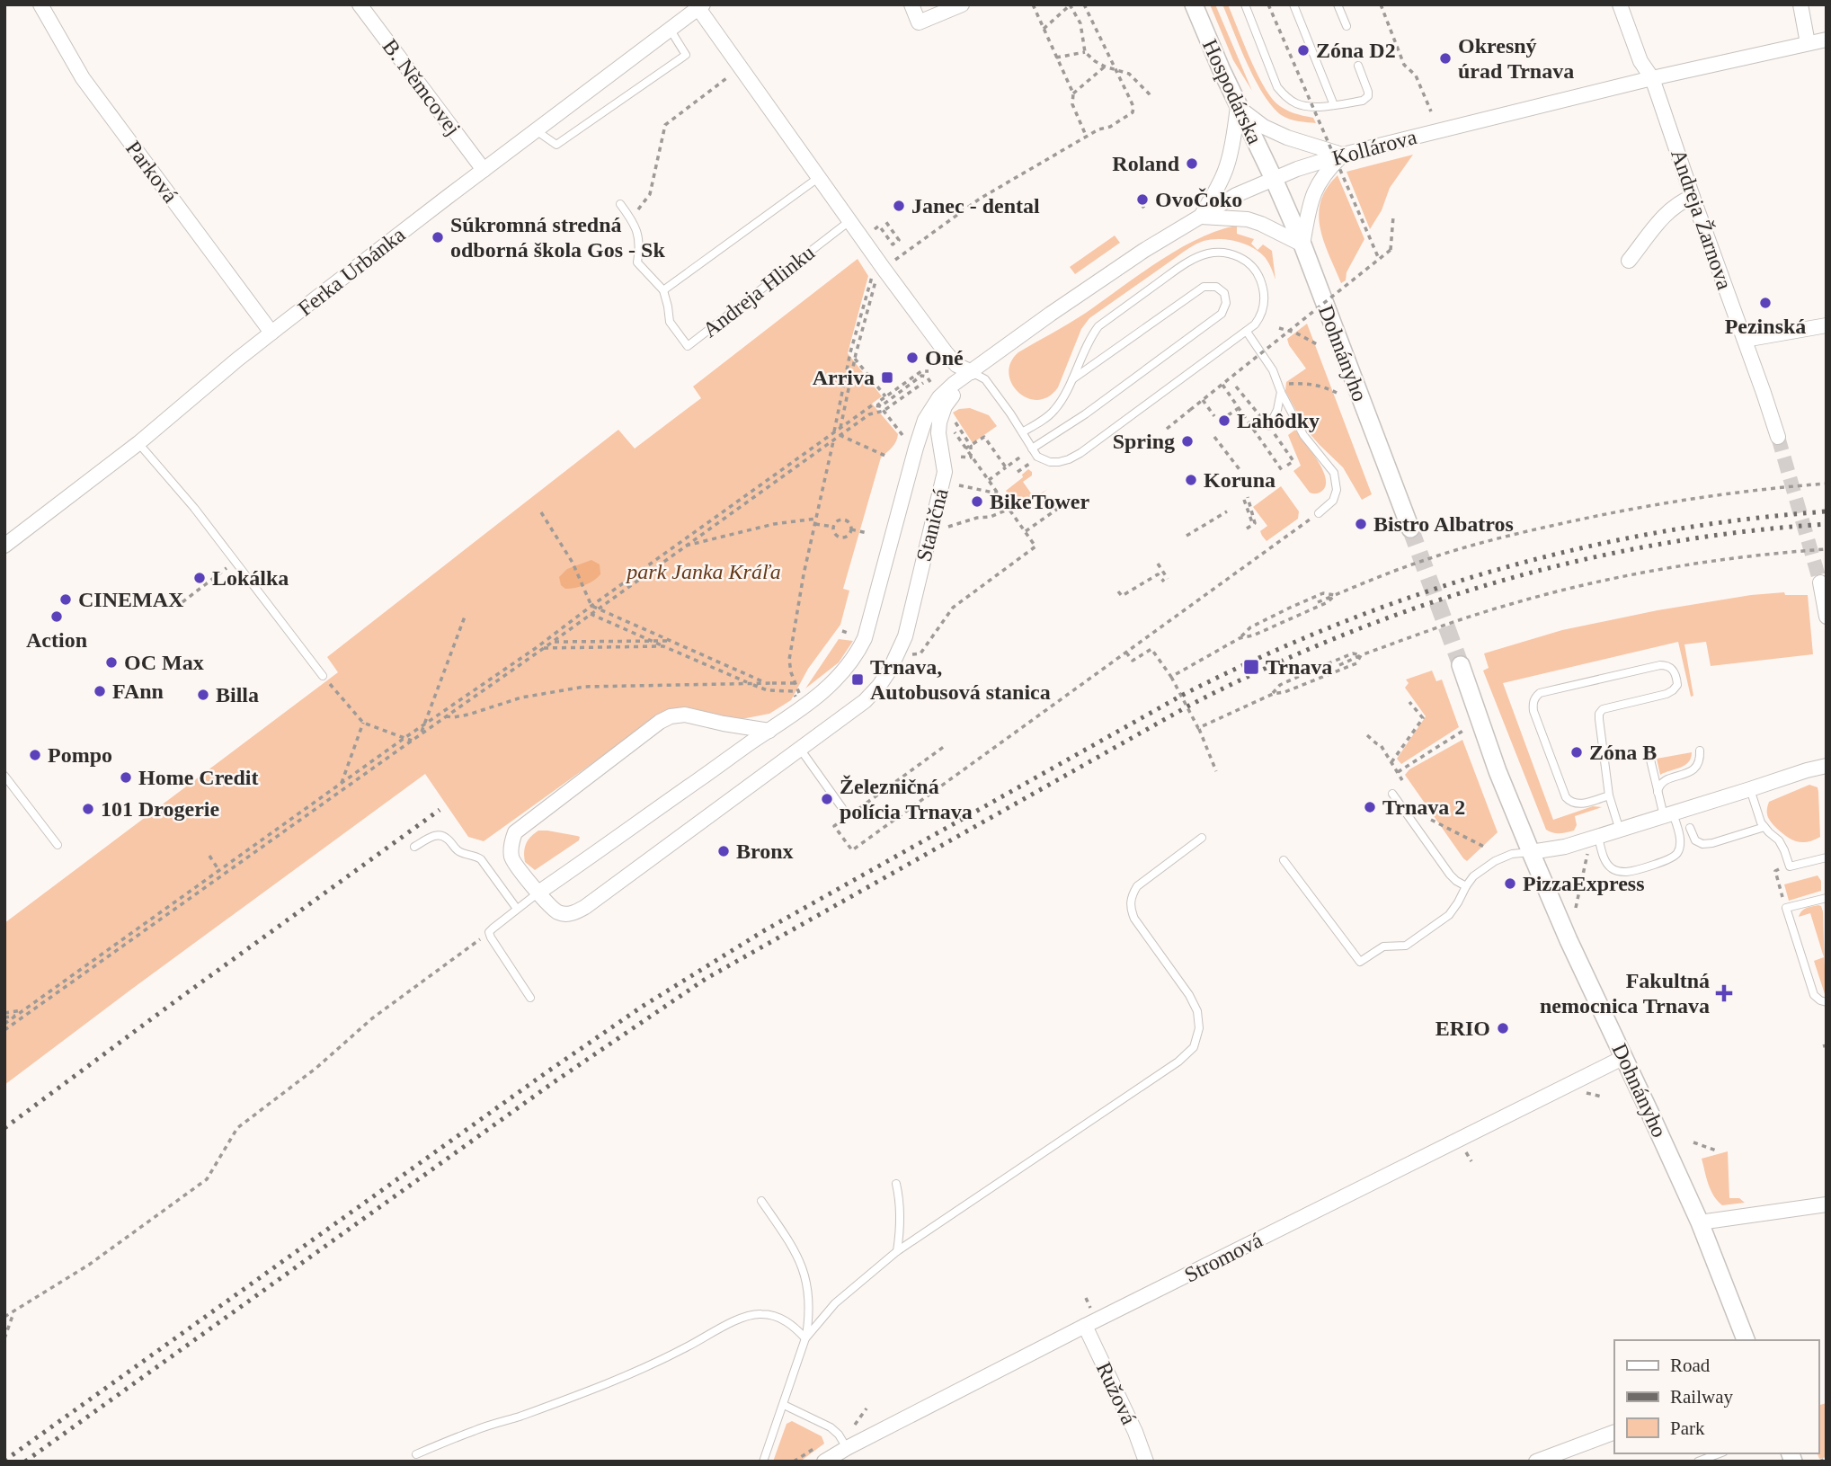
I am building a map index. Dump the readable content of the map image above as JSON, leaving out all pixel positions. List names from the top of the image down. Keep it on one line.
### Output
{"streets":{"street":["B. Němcovej","Hospodárska","Kollárova","Parková","Andreja Žarnova","Ferka Urbánka","Dohnányho","Staničná","Stromová","Ružová"],"lane":["Andreja Hlinku"]},"crossings":[["B. Němcovej","Ferka Urbánka"],["Hospodárska","Kollárova"],["Hospodárska","Dohnányho"],["Kollárova","Andreja Žarnova"],["Kollárova","Dohnányho"],["Kollárova","Staničná"],["Parková","Ferka Urbánka"],["Dohnányho","Stromová"],["Stromová","Ružová"]],"parks":["park Janka Kráľa"],"places":{"other":["Zóna D2","Okresný úrad Trnava","Roland","OvoČoko","Janec - dental","Súkromná stredná odborná škola Gos - Sk","Pezinská","Oné","Lahôdky","Spring","Koruna","BikeTower","Bistro Albatros","Lokálka","CINEMAX","Action","OC Max","FAnn","Billa","Zóna B","Pompo","Home Credit","Železničná polícia Trnava","Trnava 2","101 Drogerie","Bronx","PizzaExpress","ERIO"],"transit":["Arriva","Trnava","Trnava, Autobusová stanica"],"health":["Fakultná nemocnica Trnava"]},"legend":["Road","Railway","Park"]}
